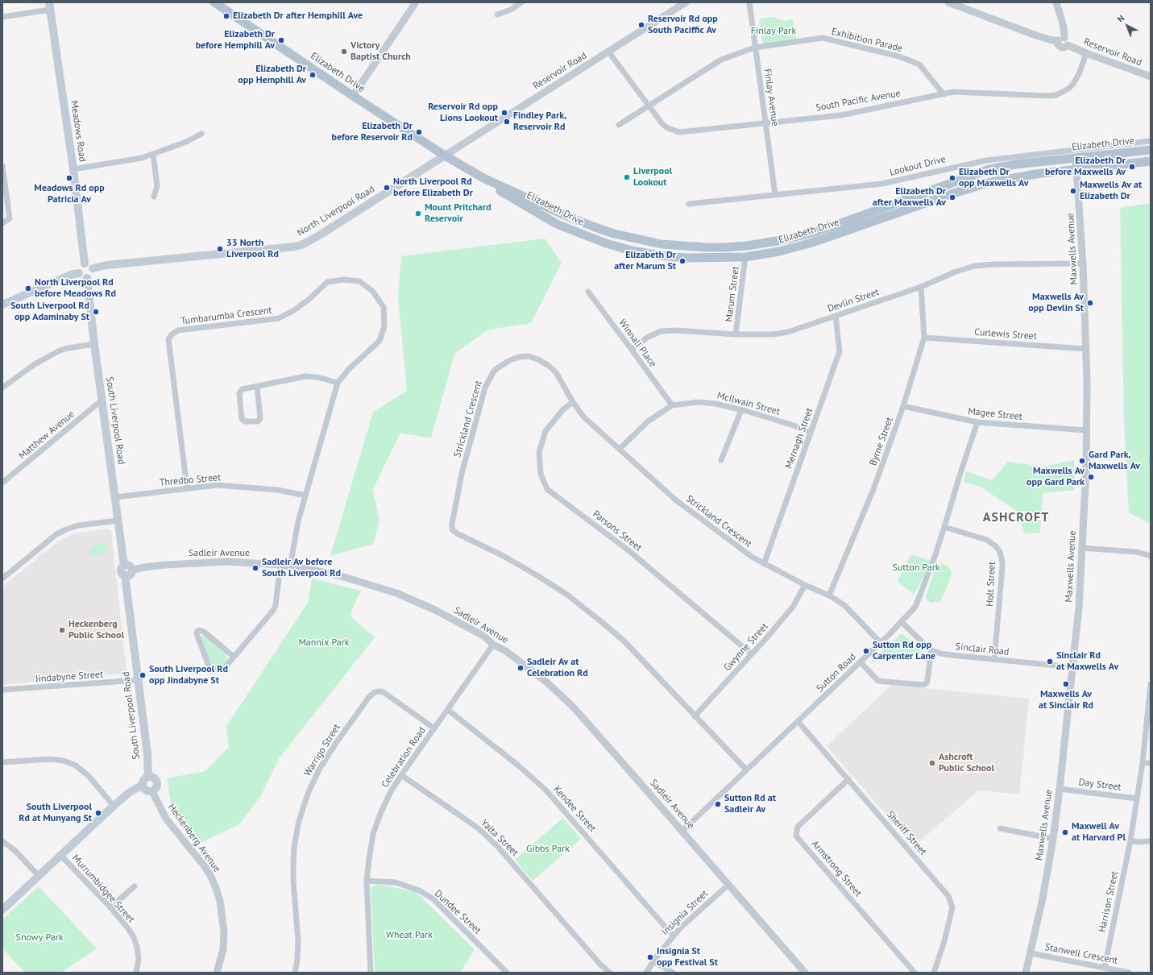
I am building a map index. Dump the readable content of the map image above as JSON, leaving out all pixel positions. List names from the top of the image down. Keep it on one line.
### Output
{"streets":{"main road":["Elizabeth Drive","Meadows Road","North Liverpool Road","South Liverpool Road"],"street":["Exhibition Parade","Reservoir Road","Finlay Avenue","South Pacific Avenue","Lookout Drive","Maxwells Avenue","Marum Street","Devlin Street","Tumbarumba Crescent","Curlewis Street","Winnall Place","McIlwain Street","Magee Street","Strickland Crescent","Matthew Avenue","Mernagh Street","Byrne Street","Thredbo Street","Parsons Street","Sadleir Avenue","Holt Street","Gwynne Street","Sinclair Road","Sutton Road","Jindabyne Street","Warrigo Street","Celebration Road","Day Street","Kendee Street","Sheriff Street","Heckenberg Avenue","Yalta Street","Armstrong Street","Murrumbidgee Street","Harrison Street","Dundee Street","Insignia Street","Stanwell Crescent"]},"crossings":[["Exhibition Parade","Finlay Avenue"],["Exhibition Parade","South Pacific Avenue"],["Reservoir Road","Elizabeth Drive"],["Reservoir Road","South Pacific Avenue"],["Reservoir Road","North Liverpool Road"],["Elizabeth Drive","North Liverpool Road"],["Elizabeth Drive","Maxwells Avenue"],["Elizabeth Drive","Marum Street"],["Finlay Avenue","South Pacific Avenue"],["Finlay Avenue","Lookout Drive"],["Meadows Road","North Liverpool Road"],["Meadows Road","South Liverpool Road"],["North Liverpool Road","South Liverpool Road"],["Maxwells Avenue","Devlin Street"],["Maxwells Avenue","Curlewis Street"],["Maxwells Avenue","Magee Street"],["Maxwells Avenue","Sinclair Road"],["Maxwells Avenue","Day Street"],["Maxwells Avenue","Stanwell Crescent"],["Marum Street","Devlin Street"],["Devlin Street","Winnall Place"],["Devlin Street","Mernagh Street"],["Devlin Street","Byrne Street"],["Tumbarumba Crescent","Thredbo Street"],["Tumbarumba Crescent","Sadleir Avenue"],["Curlewis Street","Byrne Street"],["Winnall Place","McIlwain Street"],["McIlwain Street","Strickland Crescent"],["McIlwain Street","Mernagh Street"],["Magee Street","Byrne Street"],["Magee Street","Sutton Road"],["Strickland Crescent","Mernagh Street"],["Strickland Crescent","Byrne Street"],["Strickland Crescent","Parsons Street"],["Strickland Crescent","Gwynne Street"],["Strickland Crescent","Sutton Road"],["South Liverpool Road","Matthew Avenue"],["South Liverpool Road","Thredbo Street"],["South Liverpool Road","Sadleir Avenue"],["South Liverpool Road","Jindabyne Street"],["South Liverpool Road","Heckenberg Avenue"],["Parsons Street","Gwynne Street"],["Sadleir Avenue","Sutton Road"],["Sadleir Avenue","Celebration Road"],["Sadleir Avenue","Insignia Street"],["Holt Street","Sinclair Road"],["Holt Street","Sutton Road"],["Sinclair Road","Sutton Road"],["Sutton Road","Sheriff Street"],["Warrigo Street","Celebration Road"],["Celebration Road","Kendee Street"],["Celebration Road","Yalta Street"],["Celebration Road","Dundee Street"],["Day Street","Harrison Street"],["Kendee Street","Insignia Street"],["Sheriff Street","Armstrong Street"],["Harrison Street","Stanwell Crescent"]],"districts":["ASHCROFT"],"parks":["Finlay Park","Sutton Park","Mannix Park","Gibbs Park","Wheat Park","Snowy Park"],"places":["Elizabeth Dr after Hemphill Ave","Reservoir Rd opp South Paciffic Av","Elizabeth Dr before Hemphill Av","Victory Baptist Church","Elizabeth Dr opp Hemphill Av","Reservoir Rd opp Lions Lookout","Findley Park, Reservoir Rd","Elizabeth Dr before Reservoir Rd","Elizabeth Dr before Maxwells Av","Liverpool Lookout","Meadows Rd opp Patricia Av","Elizabeth Dr opp Maxwells Av","North Liverpool Rd before Elizabeth Dr","Maxwells Av at Elizabeth Dr","Elizabeth Dr after Maxwells Av","Mount Pritchard Reservoir","33 North Liverpool Rd","Elizabeth Dr after Marum St","North Liverpool Rd before Meadows Rd","Maxwells Av opp Devlin St","South Liverpool Rd opp Adaminaby St","Gard Park, Maxwells Av","Maxwells Av opp Gard Park","Sadleir Av before South Liverpool Rd","Heckenberg Public School","Sutton Rd opp Carpenter Lane","Sinclair Rd at Maxwells Av","Sadleir Av at Celebration Rd","South Liverpool Rd opp Jindabyne St","Maxwells Av at Sinclair Rd","Ashcroft Public School","Sutton Rd at Sadleir Av","South Liverpool Rd at Munyang St","Maxwell Av at Harvard Pl","Insignia St opp Festival St"],"north":"top left"}
